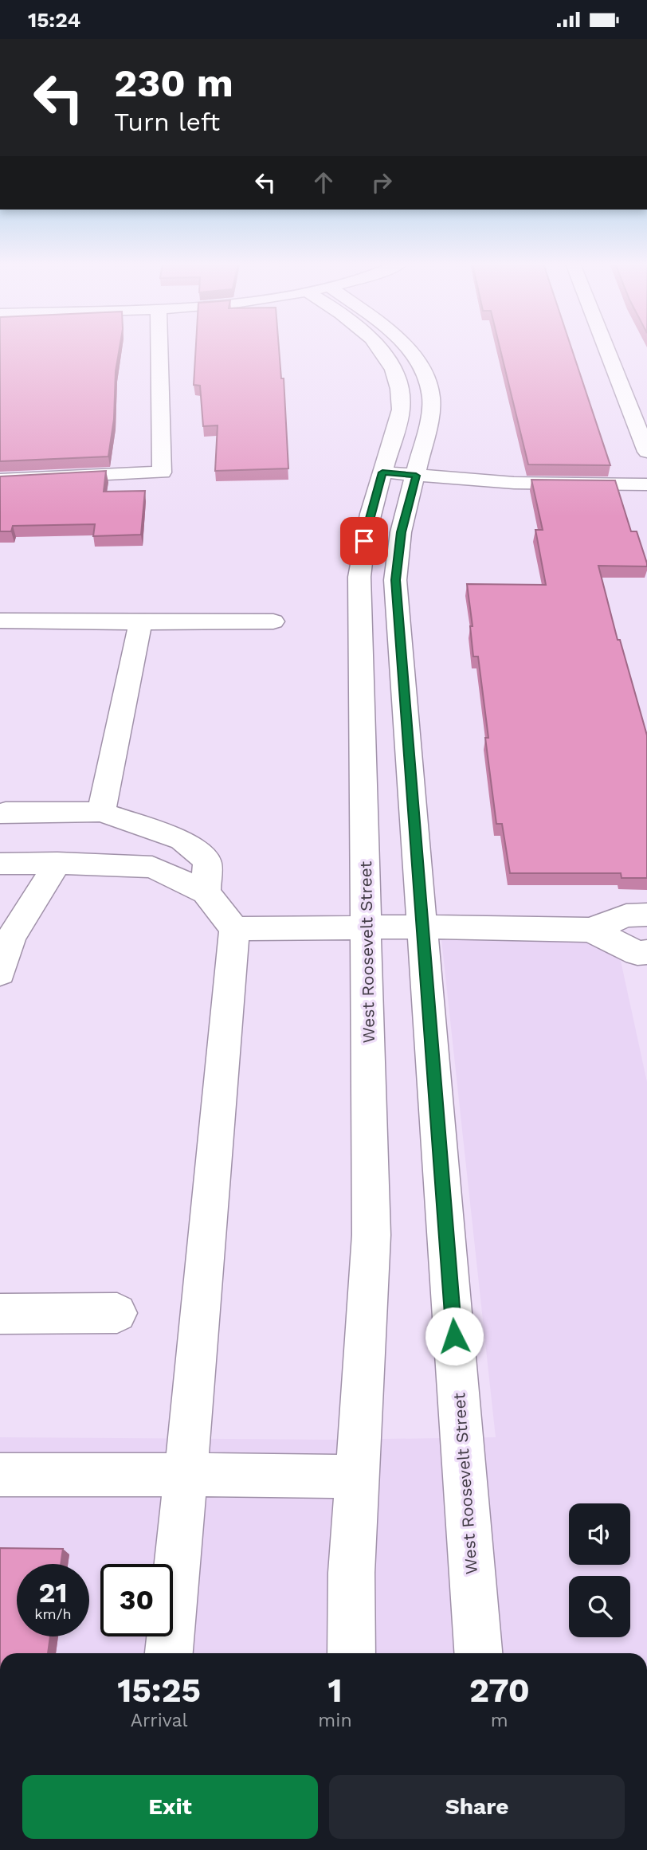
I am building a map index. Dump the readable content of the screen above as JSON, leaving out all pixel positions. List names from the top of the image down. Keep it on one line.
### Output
{"streets":{"street":["West Roosevelt Street"]},"page":{"status":"15:24","turn":["230 m","Turn left"],"speed":"21 km/h","limit":"30","eta":["15:25","Arrival","1","min","270","m"],"buttons":["Exit","Share"]}}
